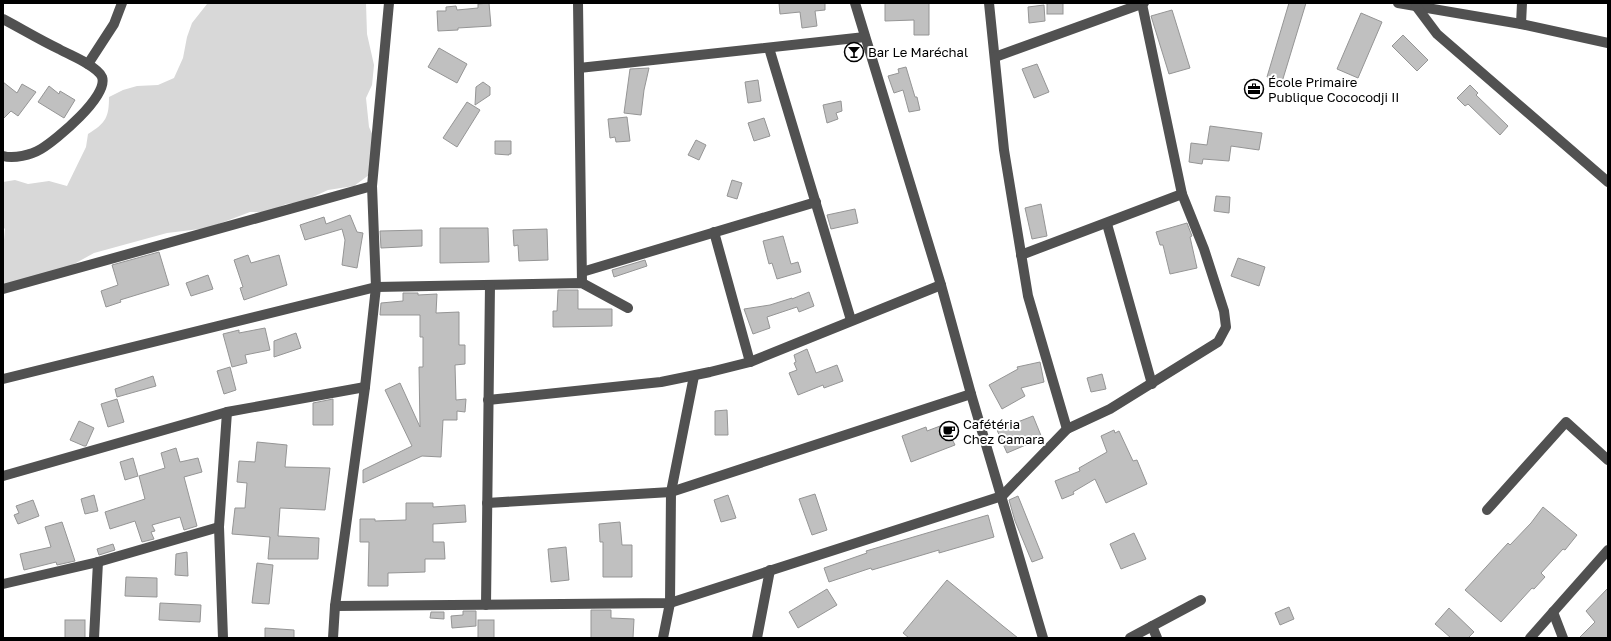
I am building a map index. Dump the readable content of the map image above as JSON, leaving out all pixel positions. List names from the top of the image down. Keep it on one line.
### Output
{"places":{"bar":["Bar Le Maréchal"],"office":["École Primaire Publique Cococodji II"],"cafe":["Cafétéria Chez Camara"]}}
